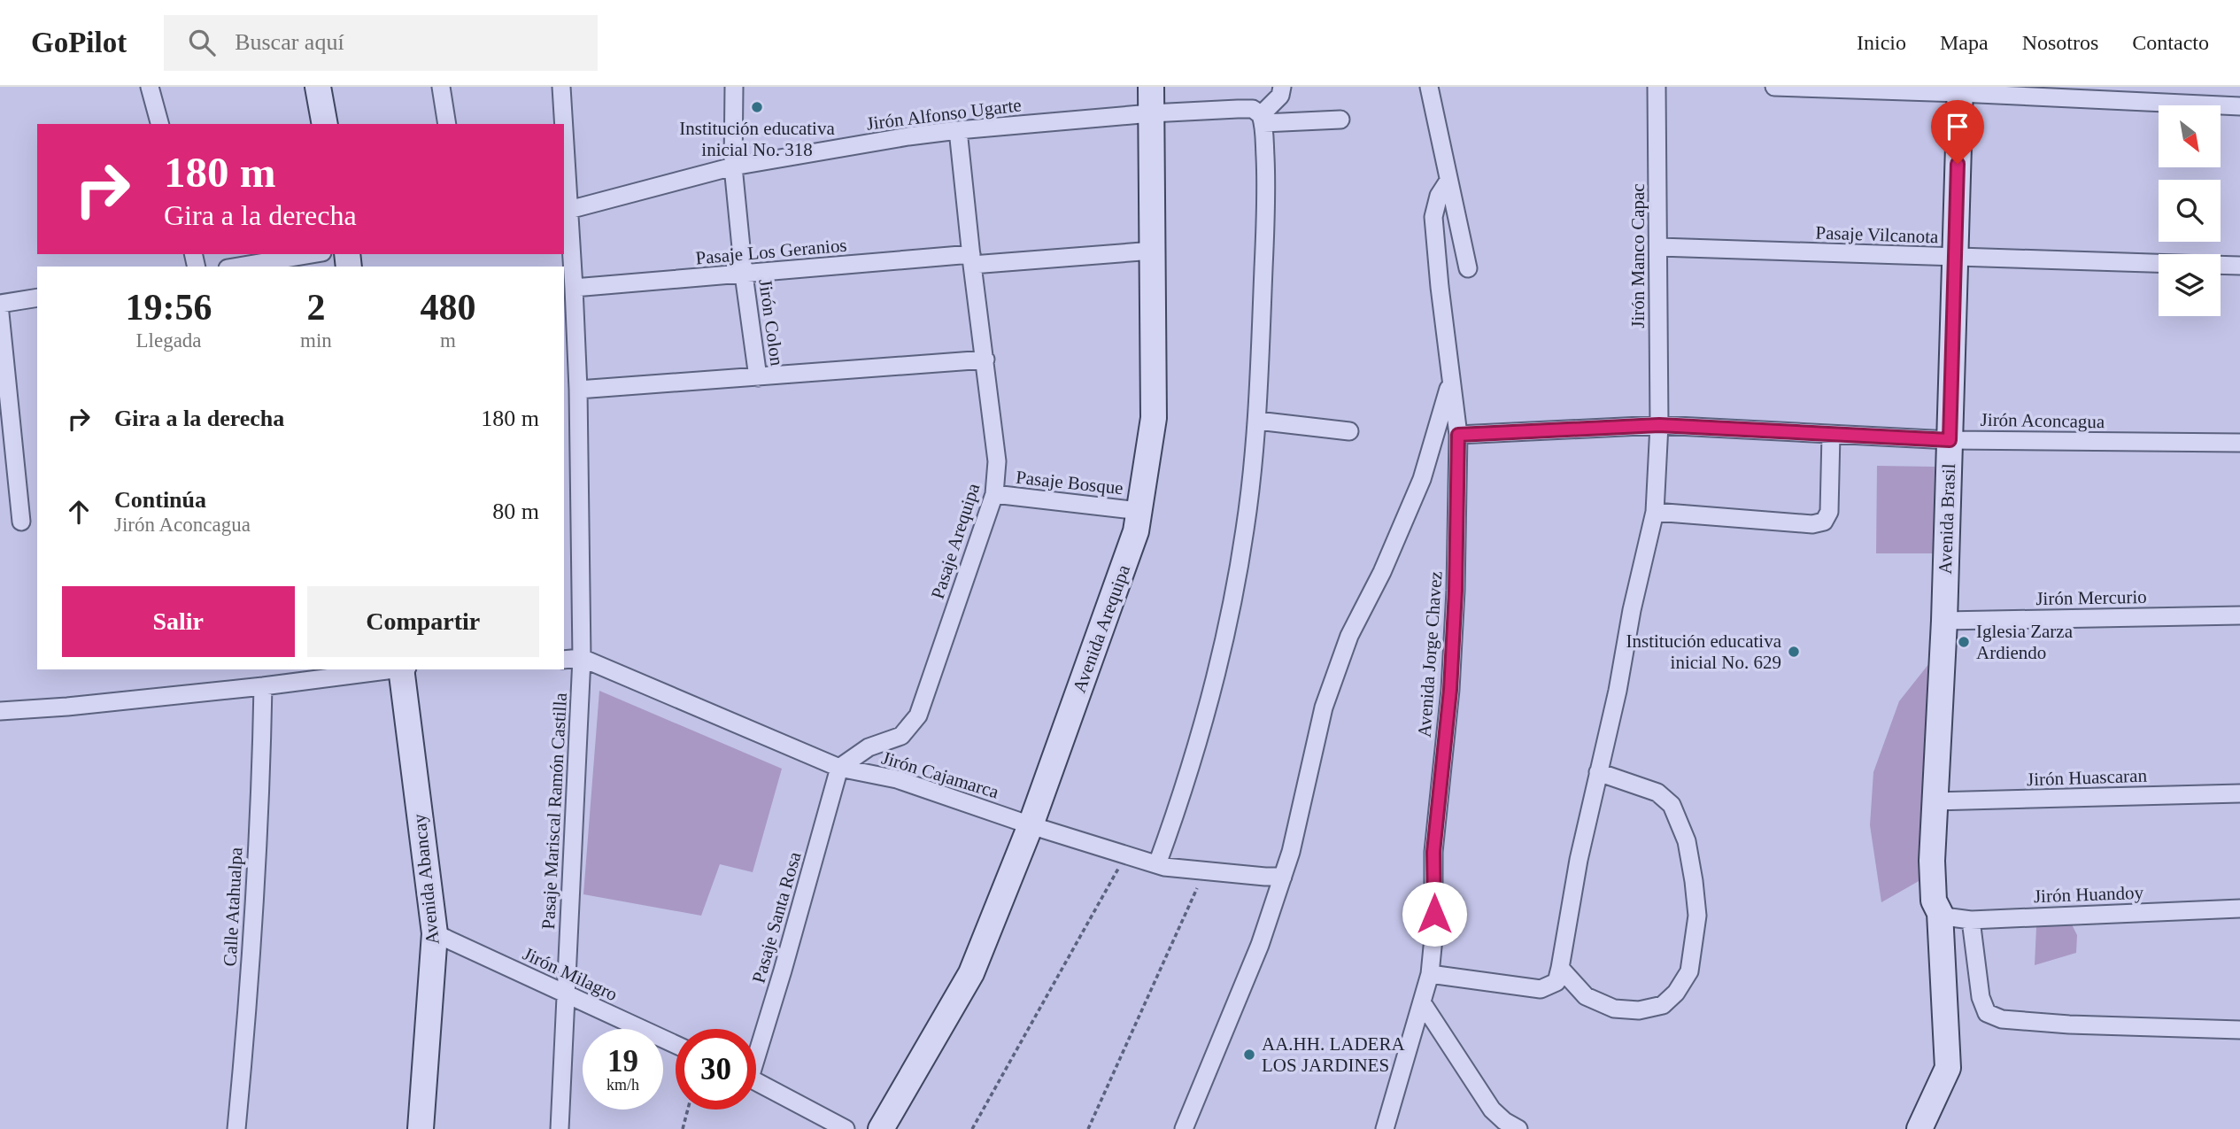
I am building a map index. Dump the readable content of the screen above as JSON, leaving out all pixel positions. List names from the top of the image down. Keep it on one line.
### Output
{"streets":{"street":["Jirón Alfonso Ugarte","Pasaje Vilcanota","Pasaje Los Geranios","Jirón Manco Capac","Jirón Colon","Jirón Aconcagua","Pasaje Bosque","Avenida Brasil","Pasaje Arequipa","Jirón Mercurio","Avenida Arequipa","Avenida Jorge Chavez","Jirón Cajamarca","Jirón Huascaran","Pasaje Mariscal Ramón Castilla","Avenida Abancay","Jirón Huandoy","Calle Atahualpa","Pasaje Santa Rosa","Jirón Milagro"]},"crossings":[["Jirón Alfonso Ugarte","Jirón Colon"],["Jirón Alfonso Ugarte","Pasaje Arequipa"],["Jirón Alfonso Ugarte","Avenida Arequipa"],["Jirón Alfonso Ugarte","Pasaje Mariscal Ramón Castilla"],["Pasaje Vilcanota","Jirón Manco Capac"],["Pasaje Vilcanota","Avenida Brasil"],["Pasaje Los Geranios","Jirón Colon"],["Pasaje Los Geranios","Pasaje Arequipa"],["Pasaje Los Geranios","Avenida Arequipa"],["Pasaje Los Geranios","Pasaje Mariscal Ramón Castilla"],["Jirón Manco Capac","Jirón Aconcagua"],["Jirón Aconcagua","Avenida Brasil"],["Jirón Aconcagua","Avenida Jorge Chavez"],["Pasaje Bosque","Pasaje Arequipa"],["Pasaje Bosque","Avenida Arequipa"],["Avenida Brasil","Jirón Mercurio"],["Avenida Brasil","Jirón Huascaran"],["Avenida Brasil","Jirón Huandoy"],["Pasaje Arequipa","Jirón Cajamarca"],["Pasaje Arequipa","Pasaje Santa Rosa"],["Avenida Arequipa","Jirón Cajamarca"],["Jirón Cajamarca","Pasaje Mariscal Ramón Castilla"],["Jirón Cajamarca","Pasaje Santa Rosa"],["Pasaje Mariscal Ramón Castilla","Jirón Milagro"],["Avenida Abancay","Jirón Milagro"]],"places":["Institución educativa inicial No. 318","Iglesia Zarza Ardiendo","Institución educativa inicial No. 629","AA.HH. LADERA LOS JARDINES"],"north":"bottom right","page":{"header":"GoPilot","search":"Buscar aquí","nav":["Inicio","Mapa","Nosotros","Contacto"],"turn":["180 m","Gira a la derecha"],"eta":["19:56","Llegada","2","min","480","m"],"list":[{"name":"Gira a la derecha","value":"180 m"},{"name":"Continúa","note":"Jirón Aconcagua","value":"80 m"}],"buttons":["Salir","Compartir"],"speed":"19 km/h","limit":"30"}}
